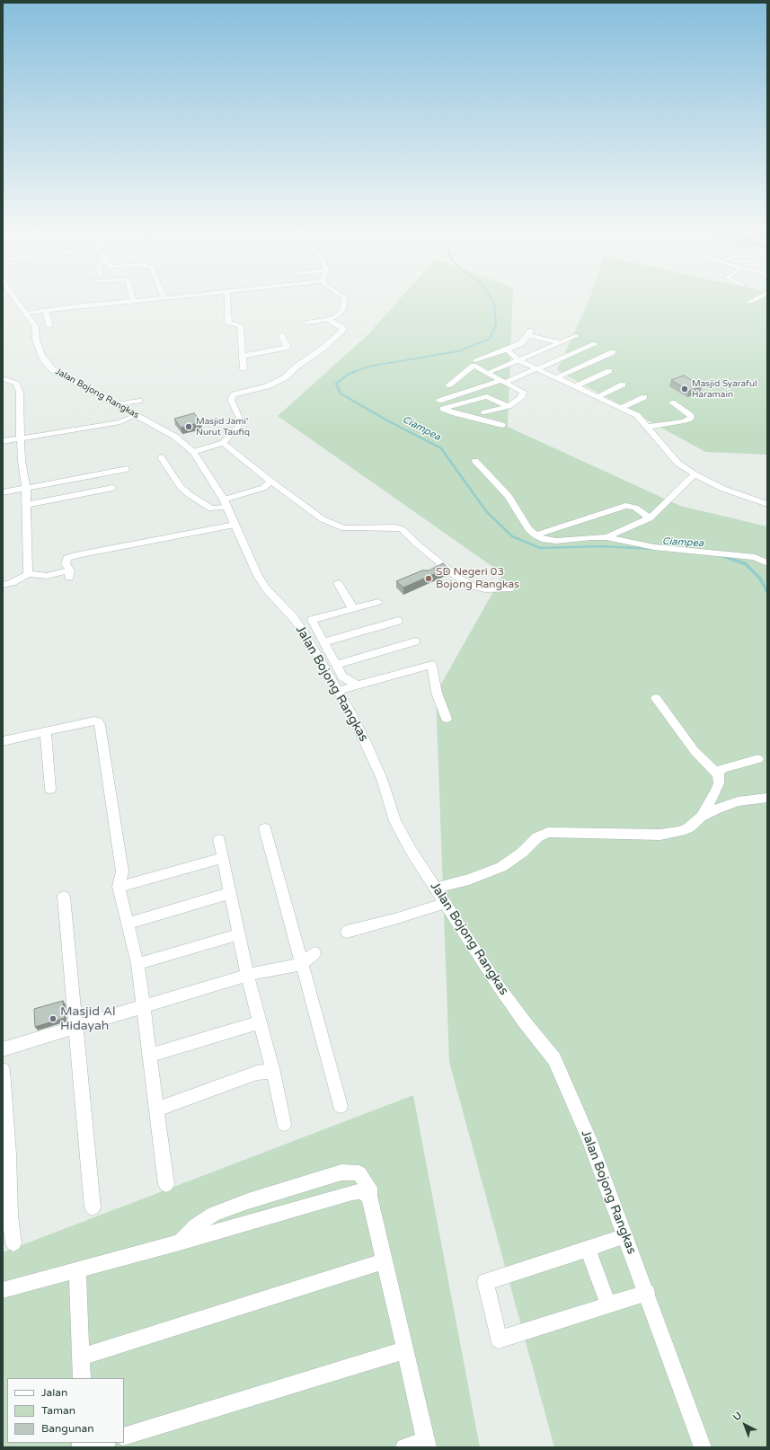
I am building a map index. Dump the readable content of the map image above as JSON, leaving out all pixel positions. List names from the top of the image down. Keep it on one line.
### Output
{"streets":{"street":["Jalan Bojong Rangkas"]},"water":["Ciampea"],"places":["Masjid Syaraful Haramain","Masjid Jami' Nurut Taufiq","SD Negeri 03 Bojong Rangkas","Masjid Al Hidayah"],"legend":["Jalan","Taman","Bangunan"],"north":"top left"}
